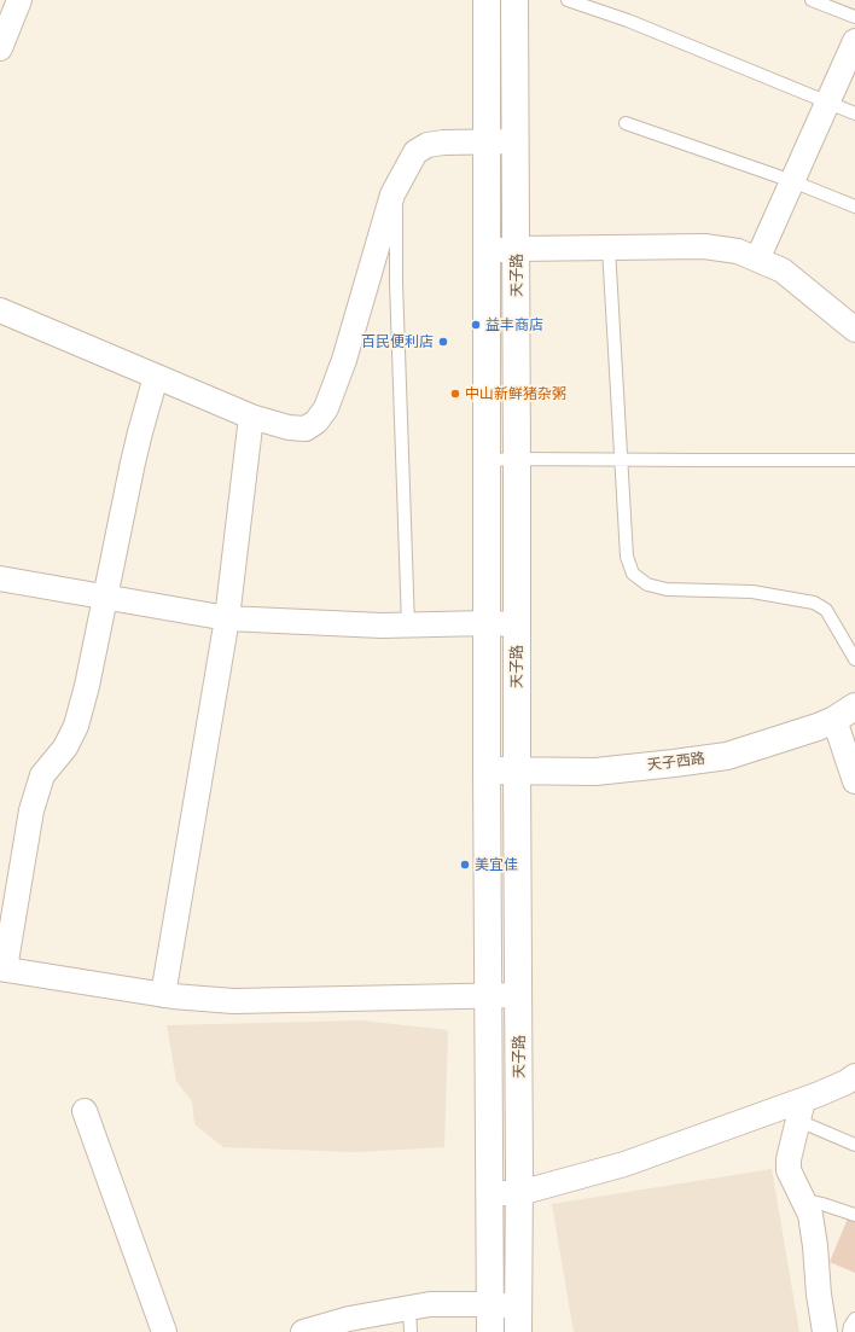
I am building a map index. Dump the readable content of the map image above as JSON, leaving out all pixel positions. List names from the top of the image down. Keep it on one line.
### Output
{"streets":{"street":["天子路","天子西路"]},"crossings":[["天子路","天子西路"]],"places":["益丰商店","百民便利店","中山新鲜猪杂粥","美宜佳"]}
